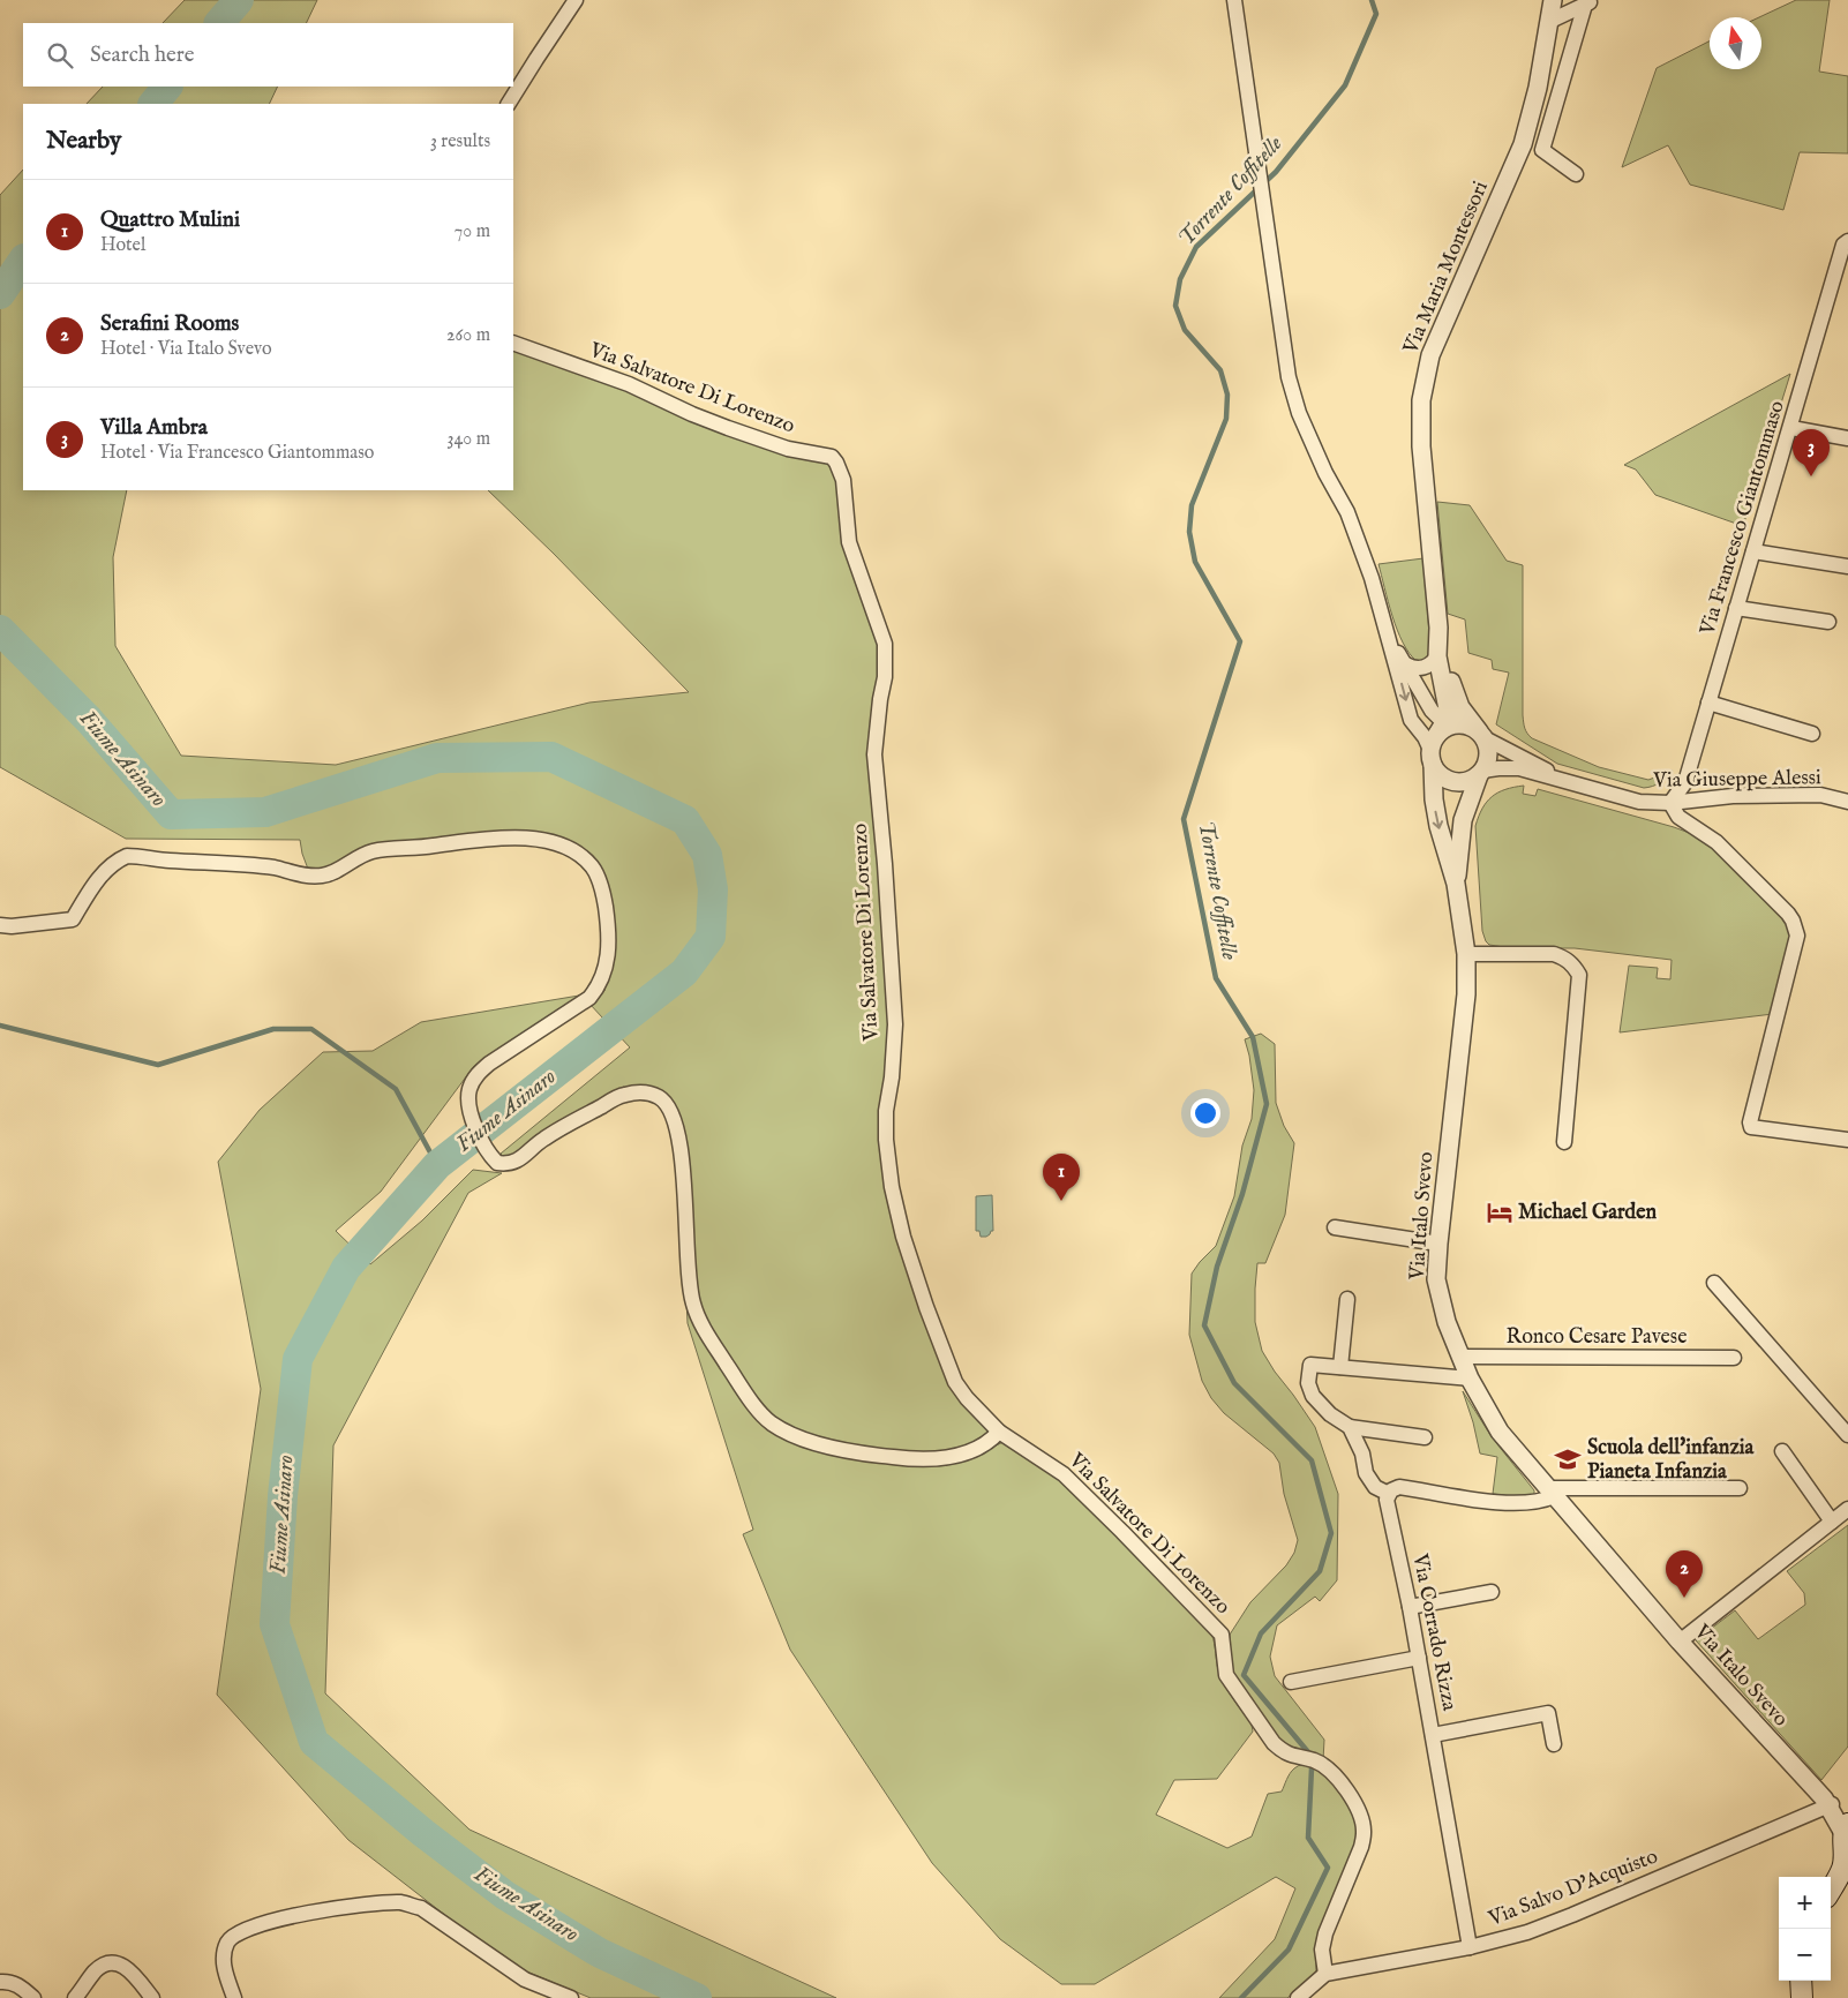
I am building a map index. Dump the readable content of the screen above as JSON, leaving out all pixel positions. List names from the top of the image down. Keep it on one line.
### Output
{"streets":{"street":["Via Maria Montessori","Via Salvatore Di Lorenzo","Via Francesco Giantommaso","Via Giuseppe Alessi","Via Italo Svevo","Ronco Cesare Pavese","Via Corrado Rizza","Via Salvo D'Acquisto"]},"crossings":[["Via Salvatore Di Lorenzo","Via Salvo D'Acquisto"],["Via Francesco Giantommaso","Via Giuseppe Alessi"],["Via Italo Svevo","Ronco Cesare Pavese"],["Via Italo Svevo","Via Salvo D'Acquisto"],["Via Corrado Rizza","Via Salvo D'Acquisto"]],"water":["Torrente Coffitelle","Fiume Asinaro"],"places":{"hotel":["Michael Garden"],"school or university":["Scuola dell'infanzia Pianeta Infanzia"]},"north":"top","page":{"search":"Search here","heading":["Nearby","3 results"],"list":[{"mark":"1","name":"Quattro Mulini","note":"Hotel","value":"70 m"},{"mark":"2","name":"Serafini Rooms","note":"Hotel · Via Italo Svevo","value":"260 m"},{"mark":"3","name":"Villa Ambra","note":"Hotel · Via Francesco Giantommaso","value":"340 m"}],"pins":["3","1","2"],"map_buttons":["+","−"]}}
